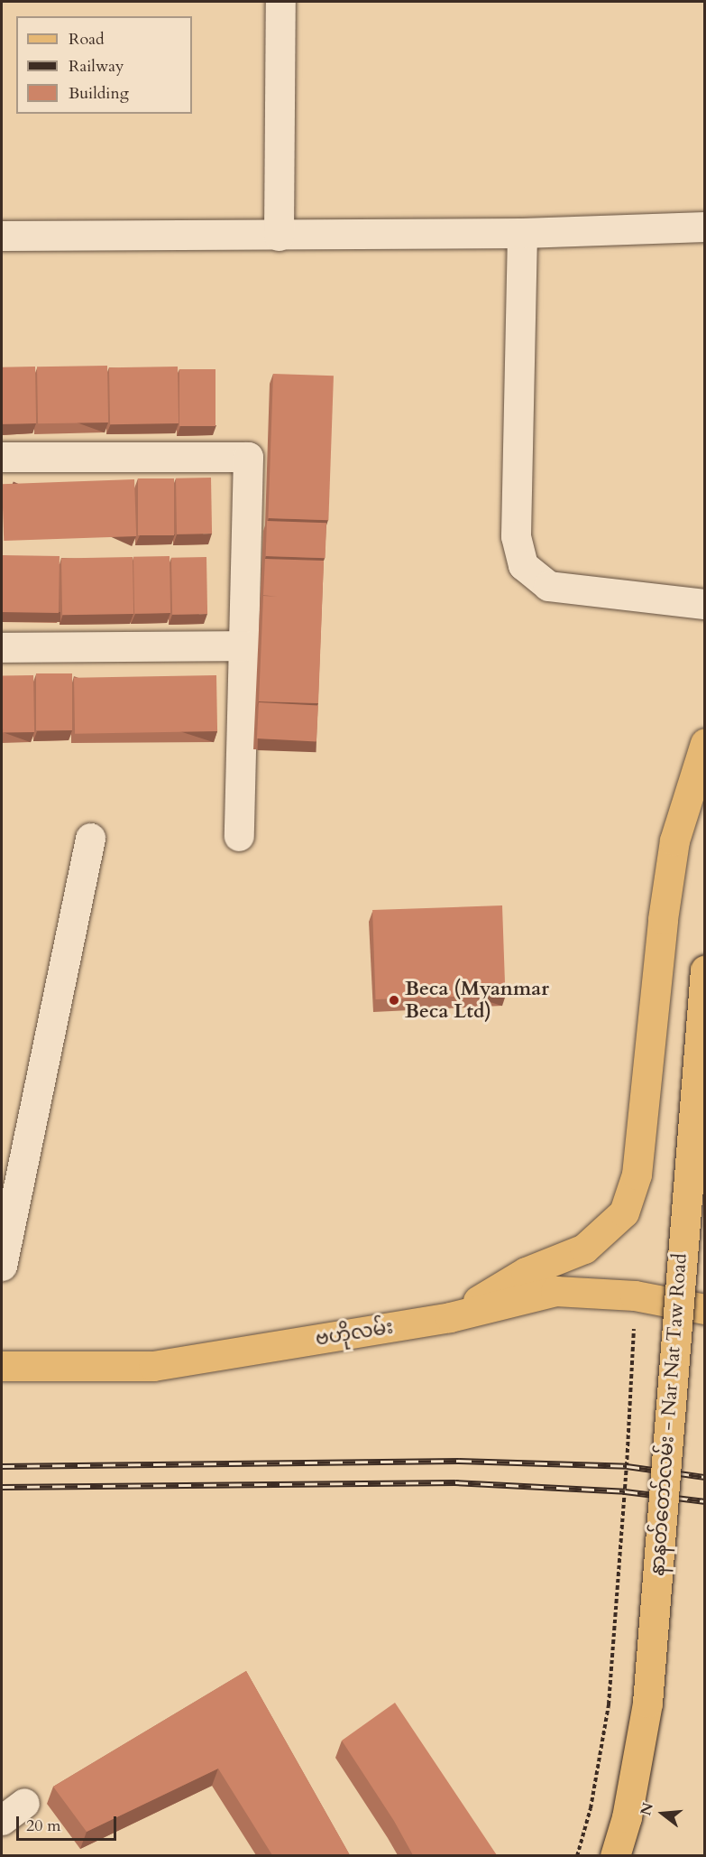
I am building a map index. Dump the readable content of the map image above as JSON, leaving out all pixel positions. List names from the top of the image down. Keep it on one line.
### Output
{"streets":{"main road":["ဗဟိုလမ်း","နာနတ်တော်လမ်း - Nar Nat Taw Road"]},"places":["Beca (Myanmar Beca Ltd)"],"legend":["Road","Railway","Building"],"scale_bar":"20 m","north":"left"}
